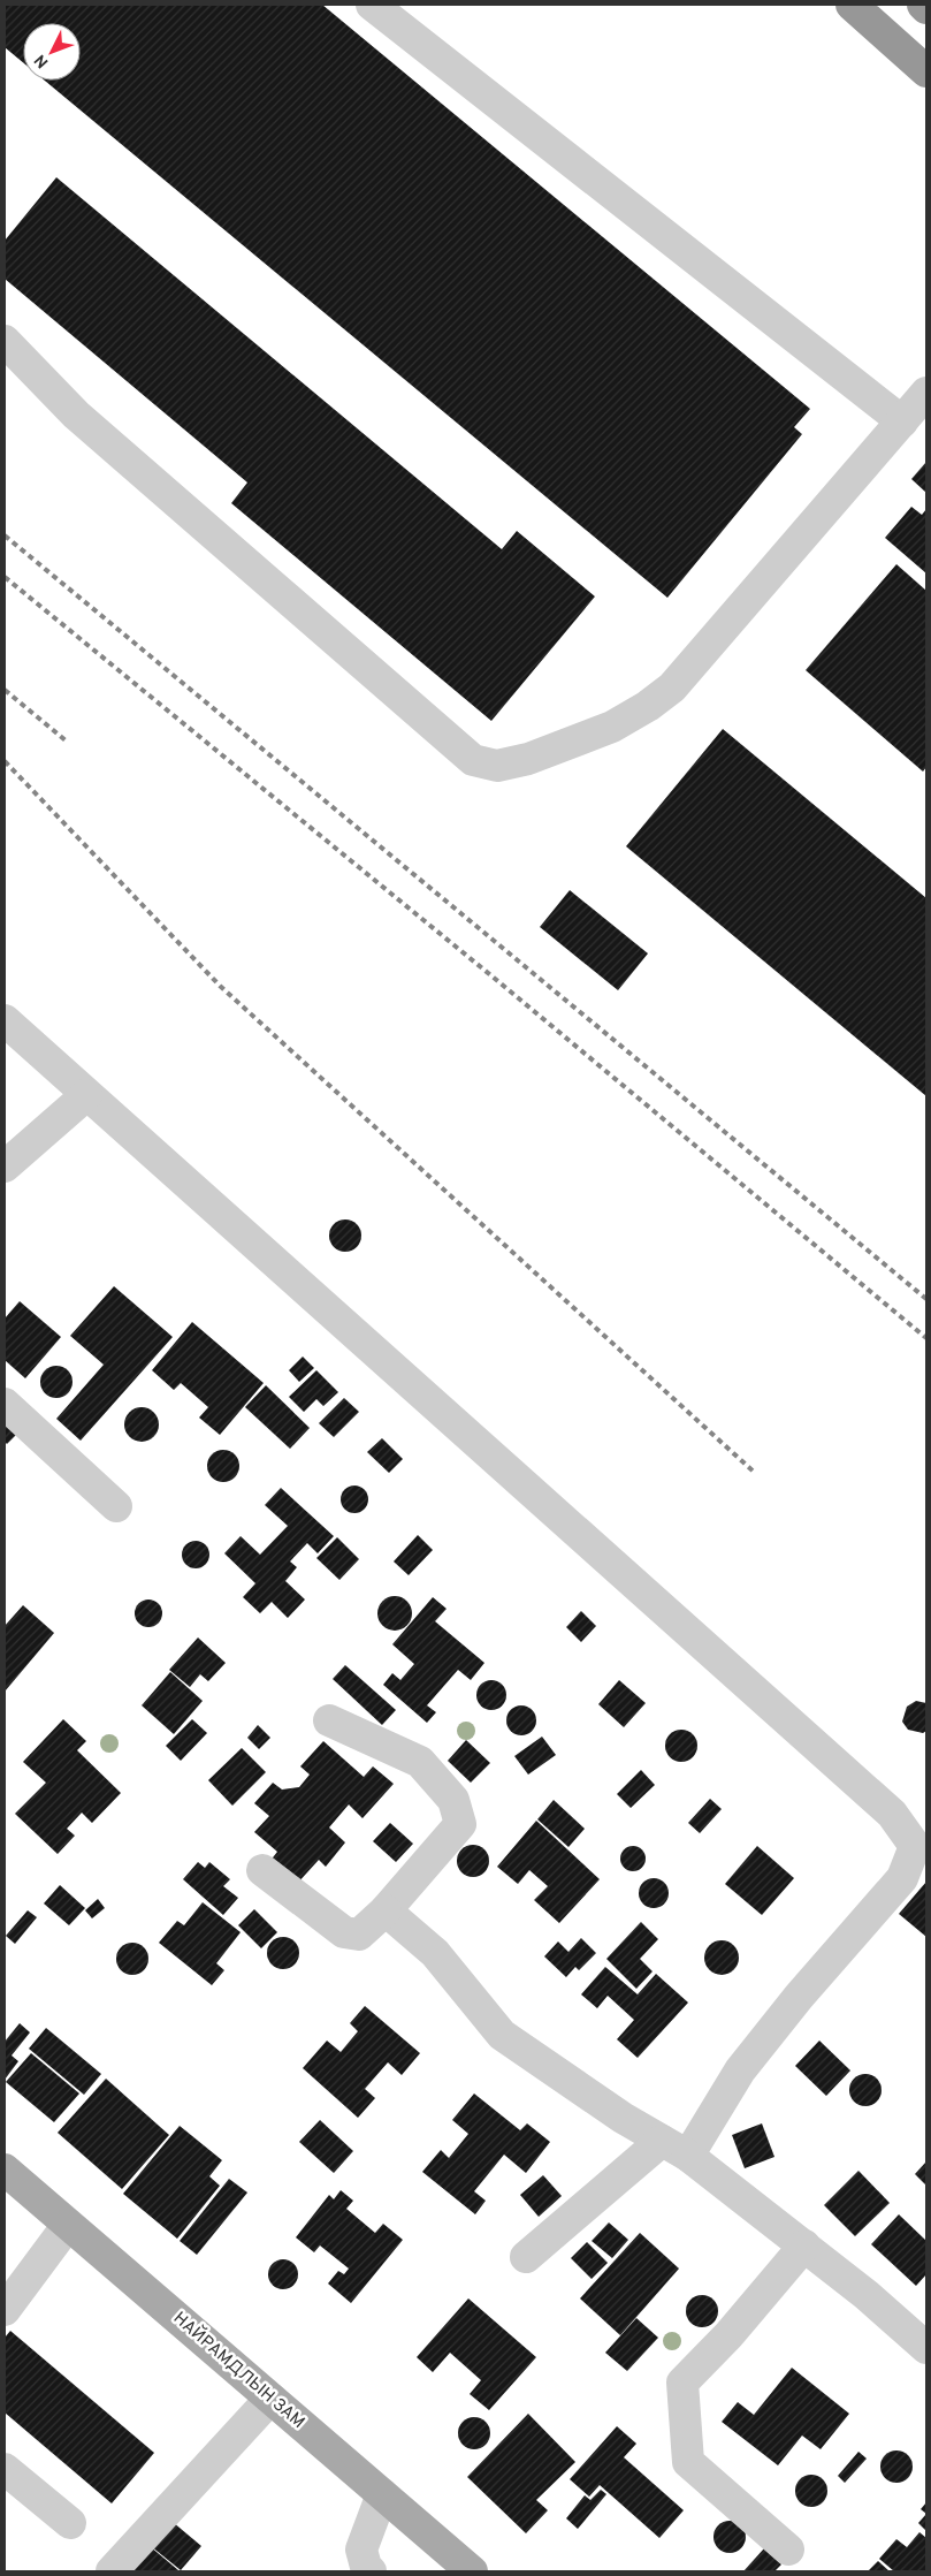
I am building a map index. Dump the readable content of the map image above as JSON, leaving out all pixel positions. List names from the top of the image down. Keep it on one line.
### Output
{"streets":{"main road":["НАЙРАМДЛЫН ЗАМ"]},"north":"bottom left"}
